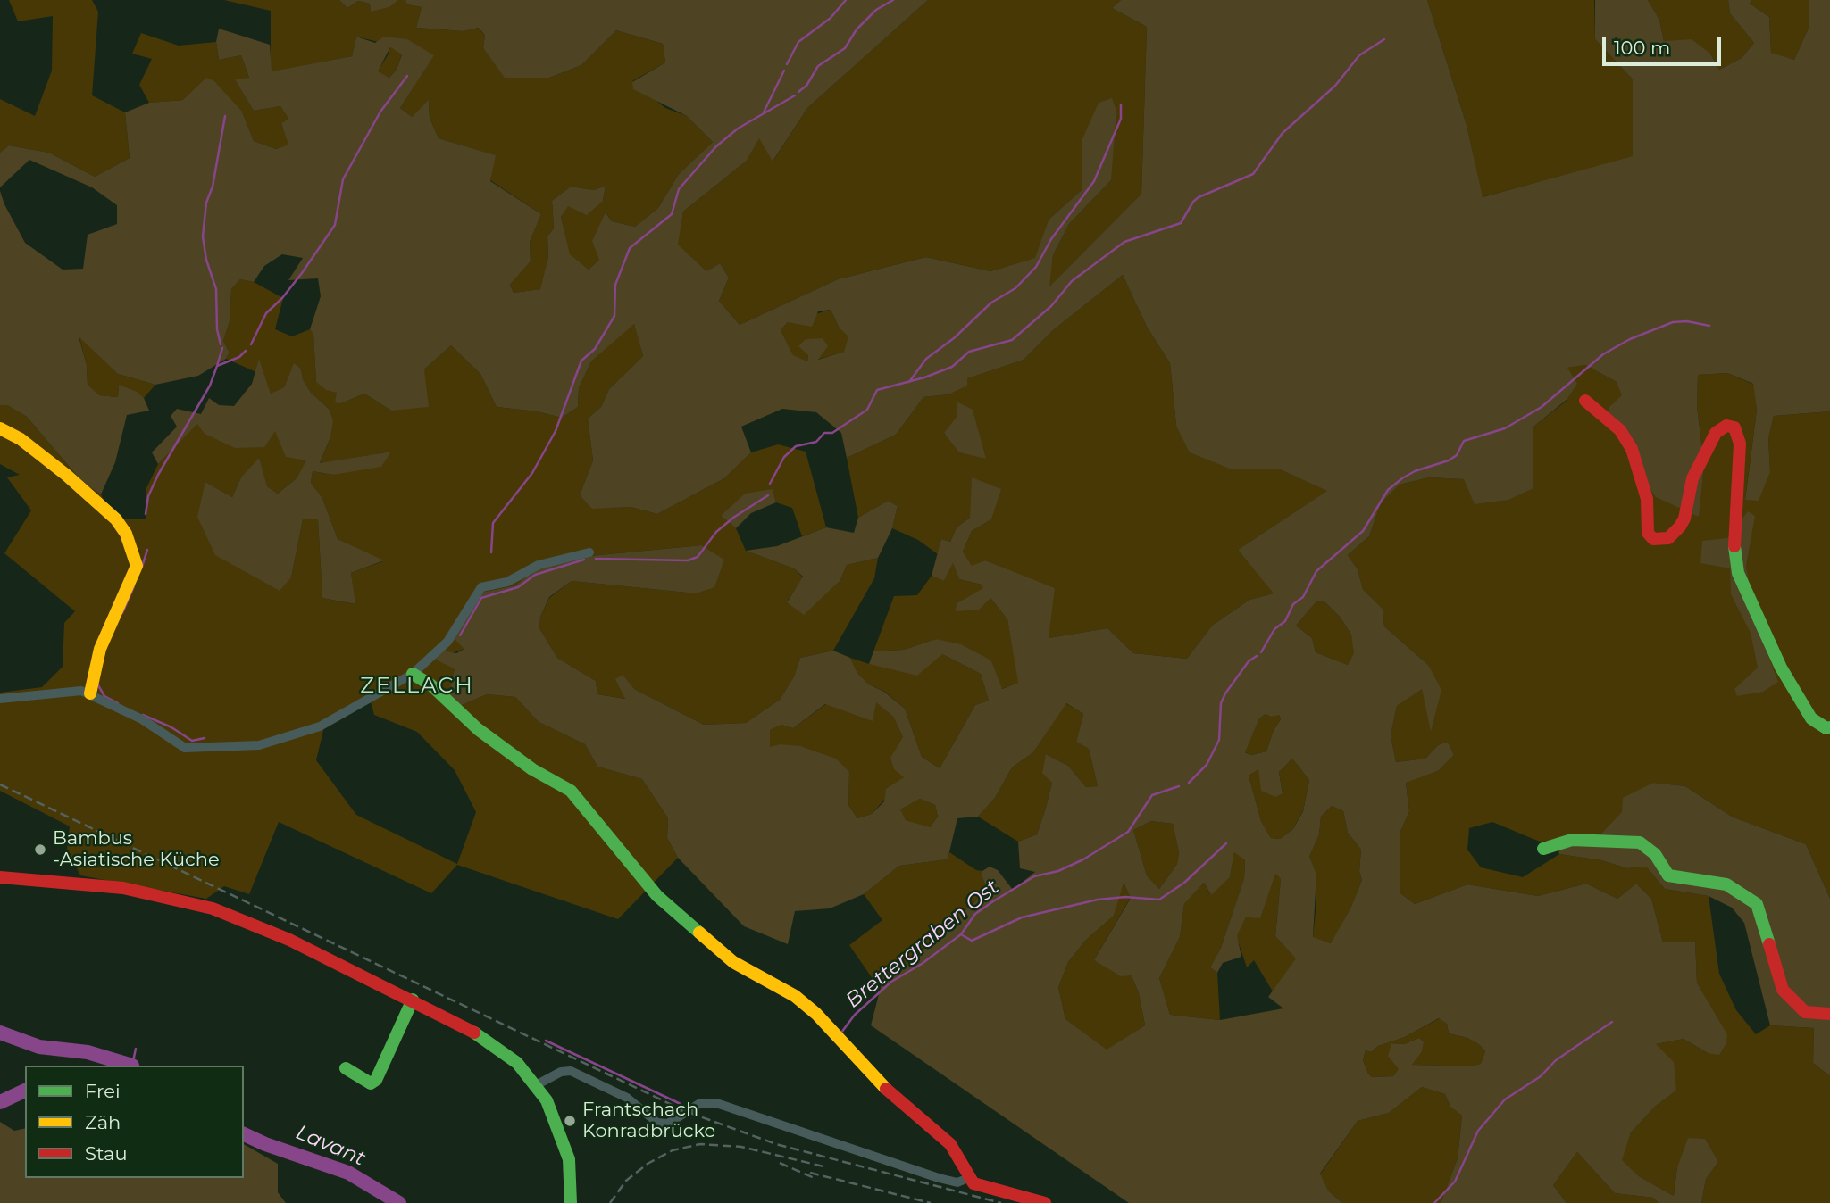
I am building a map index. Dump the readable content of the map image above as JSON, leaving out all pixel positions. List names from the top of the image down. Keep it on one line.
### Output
{"districts":["ZELLACH"],"water":["Brettergraben Ost","Lavant"],"places":["Bambus -Asiatische Küche","Frantschach Konradbrücke"],"legend":["Frei","Zäh","Stau"],"scale_bar":"100 m"}
